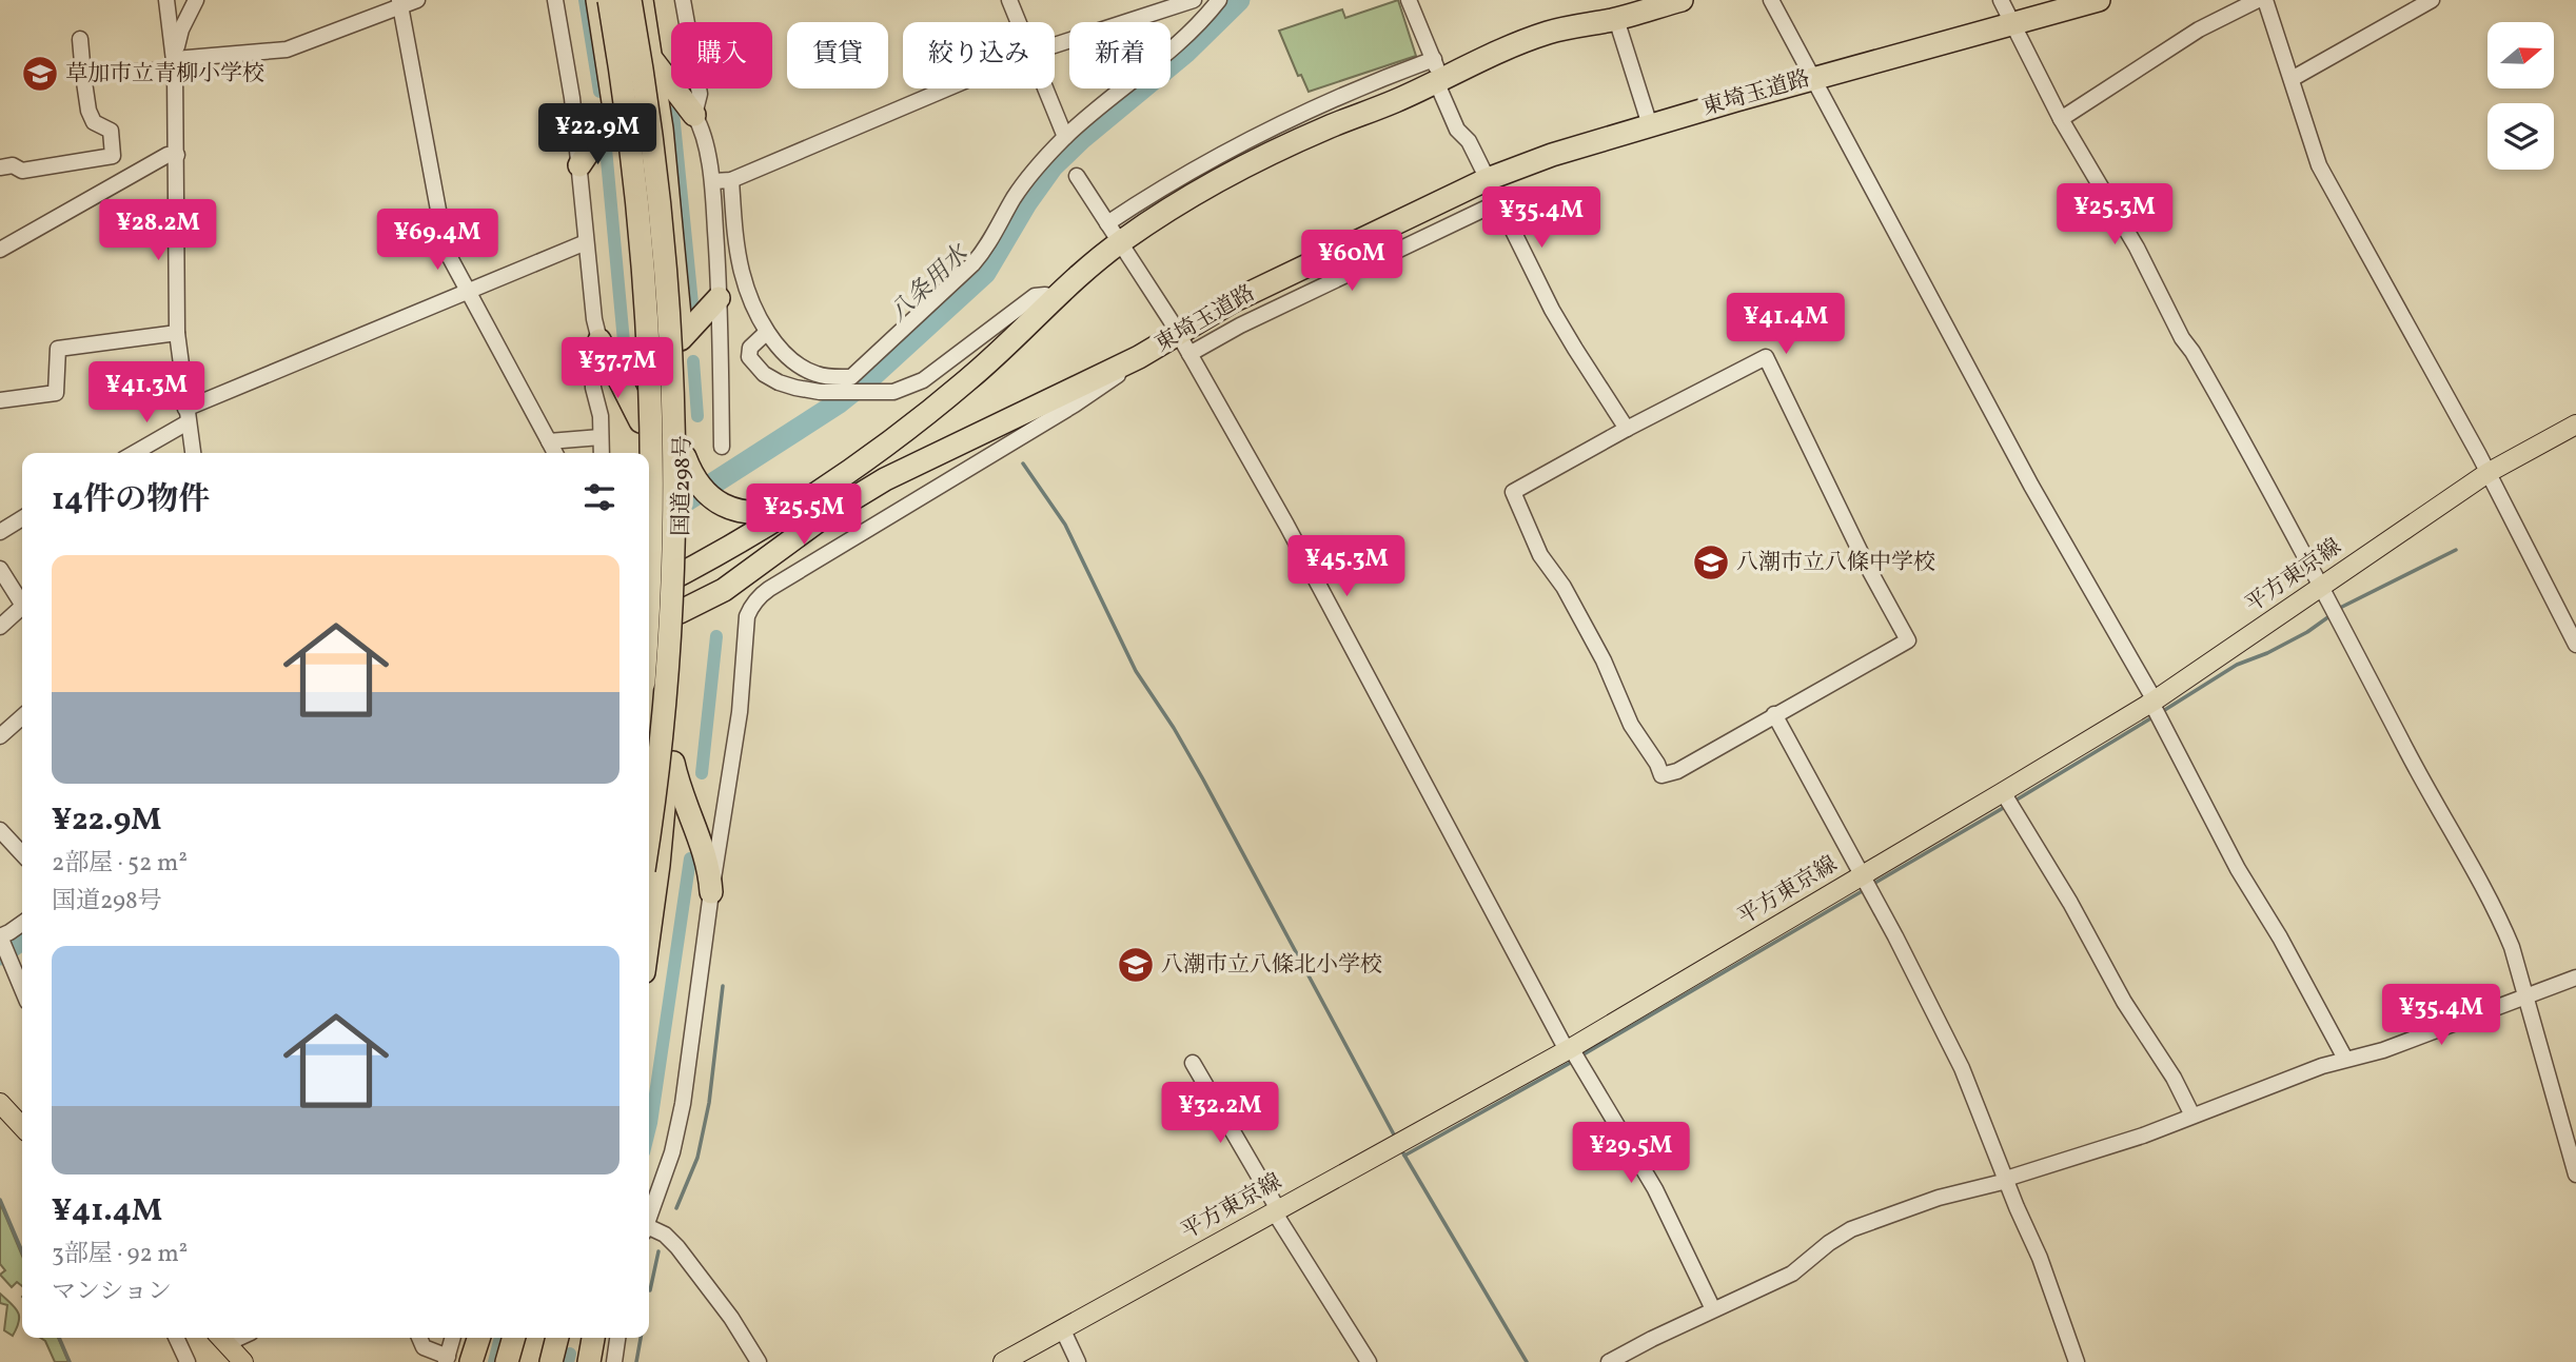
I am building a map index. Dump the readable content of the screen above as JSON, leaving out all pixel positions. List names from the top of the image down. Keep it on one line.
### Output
{"streets":{"highway":["東埼玉道路","国道298号"],"main road":["平方東京線"]},"crossings":[["東埼玉道路","国道298号"]],"water":["八条用水"],"places":{"school or university":["草加市立青柳小学校","八潮市立八條中学校","八潮市立八條北小学校"]},"north":"right","page":{"chip":["購入","賃貸","絞り込み","新着"],"price":["¥22.9M","¥25.3M","¥35.4M","¥28.2M","¥69.4M","¥60M","¥41.4M","¥37.7M","¥41.3M","¥25.5M","¥45.3M","¥35.4M","¥32.2M","¥29.5M"],"heading":"14件の物件","list":[{"name":"¥22.9M","note":"2部屋 · 52 m² · 国道298号"},{"name":"¥41.4M","note":"3部屋 · 92 m² · マンション"}]}}
